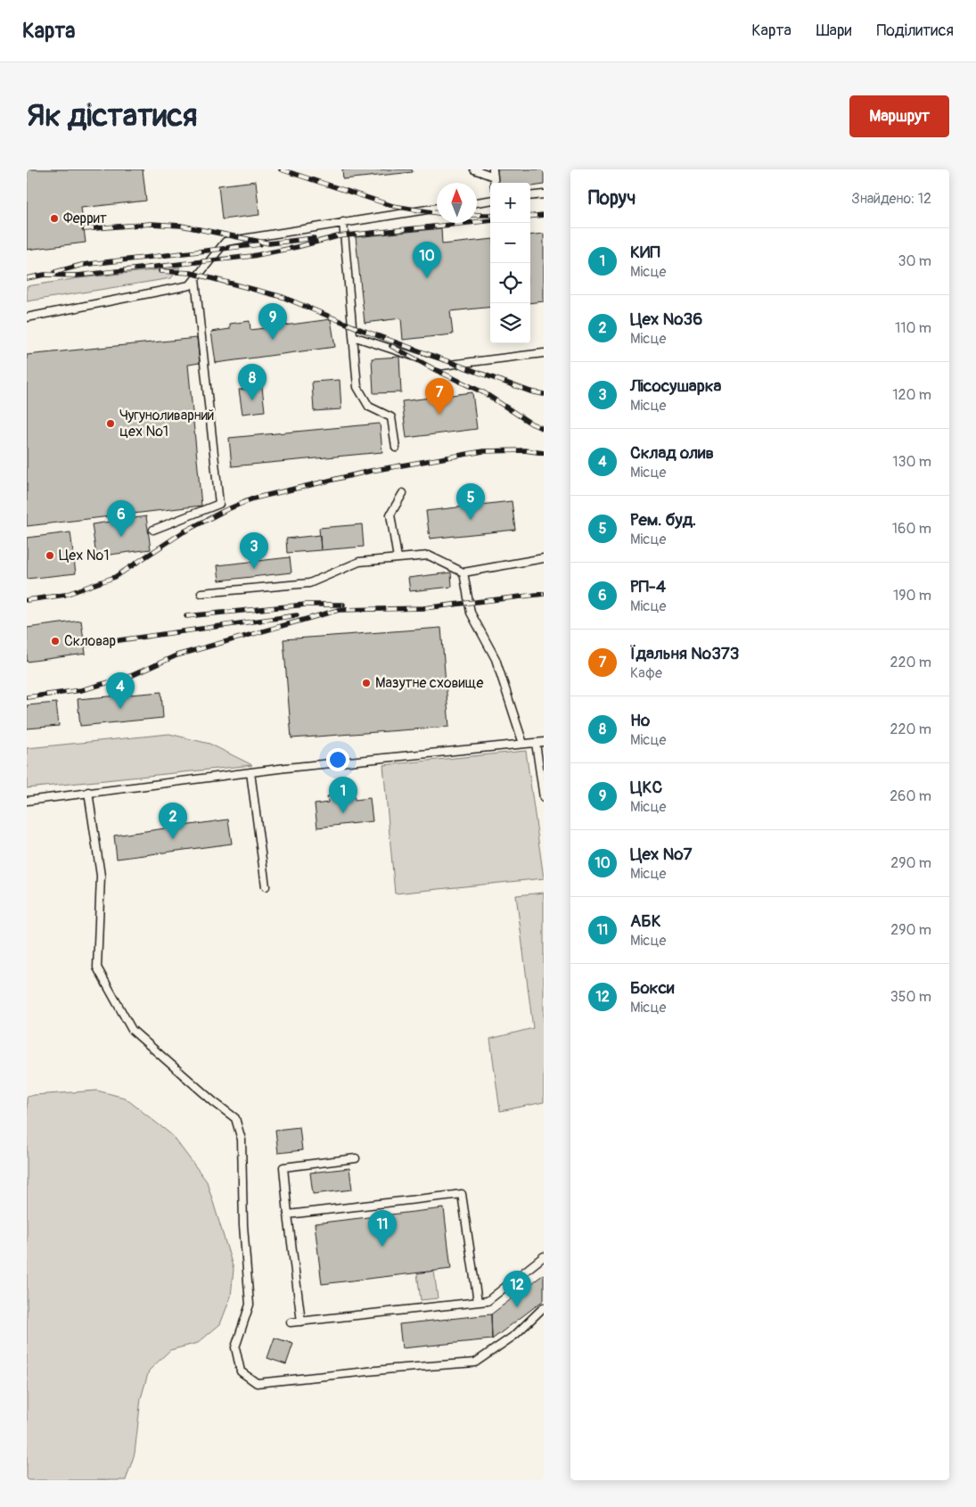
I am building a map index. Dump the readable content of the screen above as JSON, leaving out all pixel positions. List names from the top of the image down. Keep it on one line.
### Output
{"places":["Феррит","Чугуноливарний цех №1","Цех №1","Скловар","Мазутне сховище"],"north":"top","page":{"header":"Карта","nav":["Карта","Шари","Поділитися"],"buttons":"Маршрут","title":"Як дістатися","heading":["Поруч","Знайдено: 12"],"map_buttons":["+","−"],"list":[{"mark":"1","name":"КИП","note":"Місце","value":"30 m"},{"mark":"2","name":"Цех №36","note":"Місце","value":"110 m"},{"mark":"3","name":"Лісосушарка","note":"Місце","value":"120 m"},{"mark":"4","name":"Склад олив","note":"Місце","value":"130 m"},{"mark":"5","name":"Рем. буд.","note":"Місце","value":"160 m"},{"mark":"6","name":"РП-4","note":"Місце","value":"190 m"},{"mark":"7","name":"Їдальня №373","note":"Кафе","value":"220 m"},{"mark":"8","name":"Но","note":"Місце","value":"220 m"},{"mark":"9","name":"ЦКС","note":"Місце","value":"260 m"},{"mark":"10","name":"Цех №7","note":"Місце","value":"290 m"},{"mark":"11","name":"АБК","note":"Місце","value":"290 m"},{"mark":"12","name":"Бокси","note":"Місце","value":"350 m"}],"pins":["10","9","8","7","5","6","3","4","1","2","11","12"]}}
